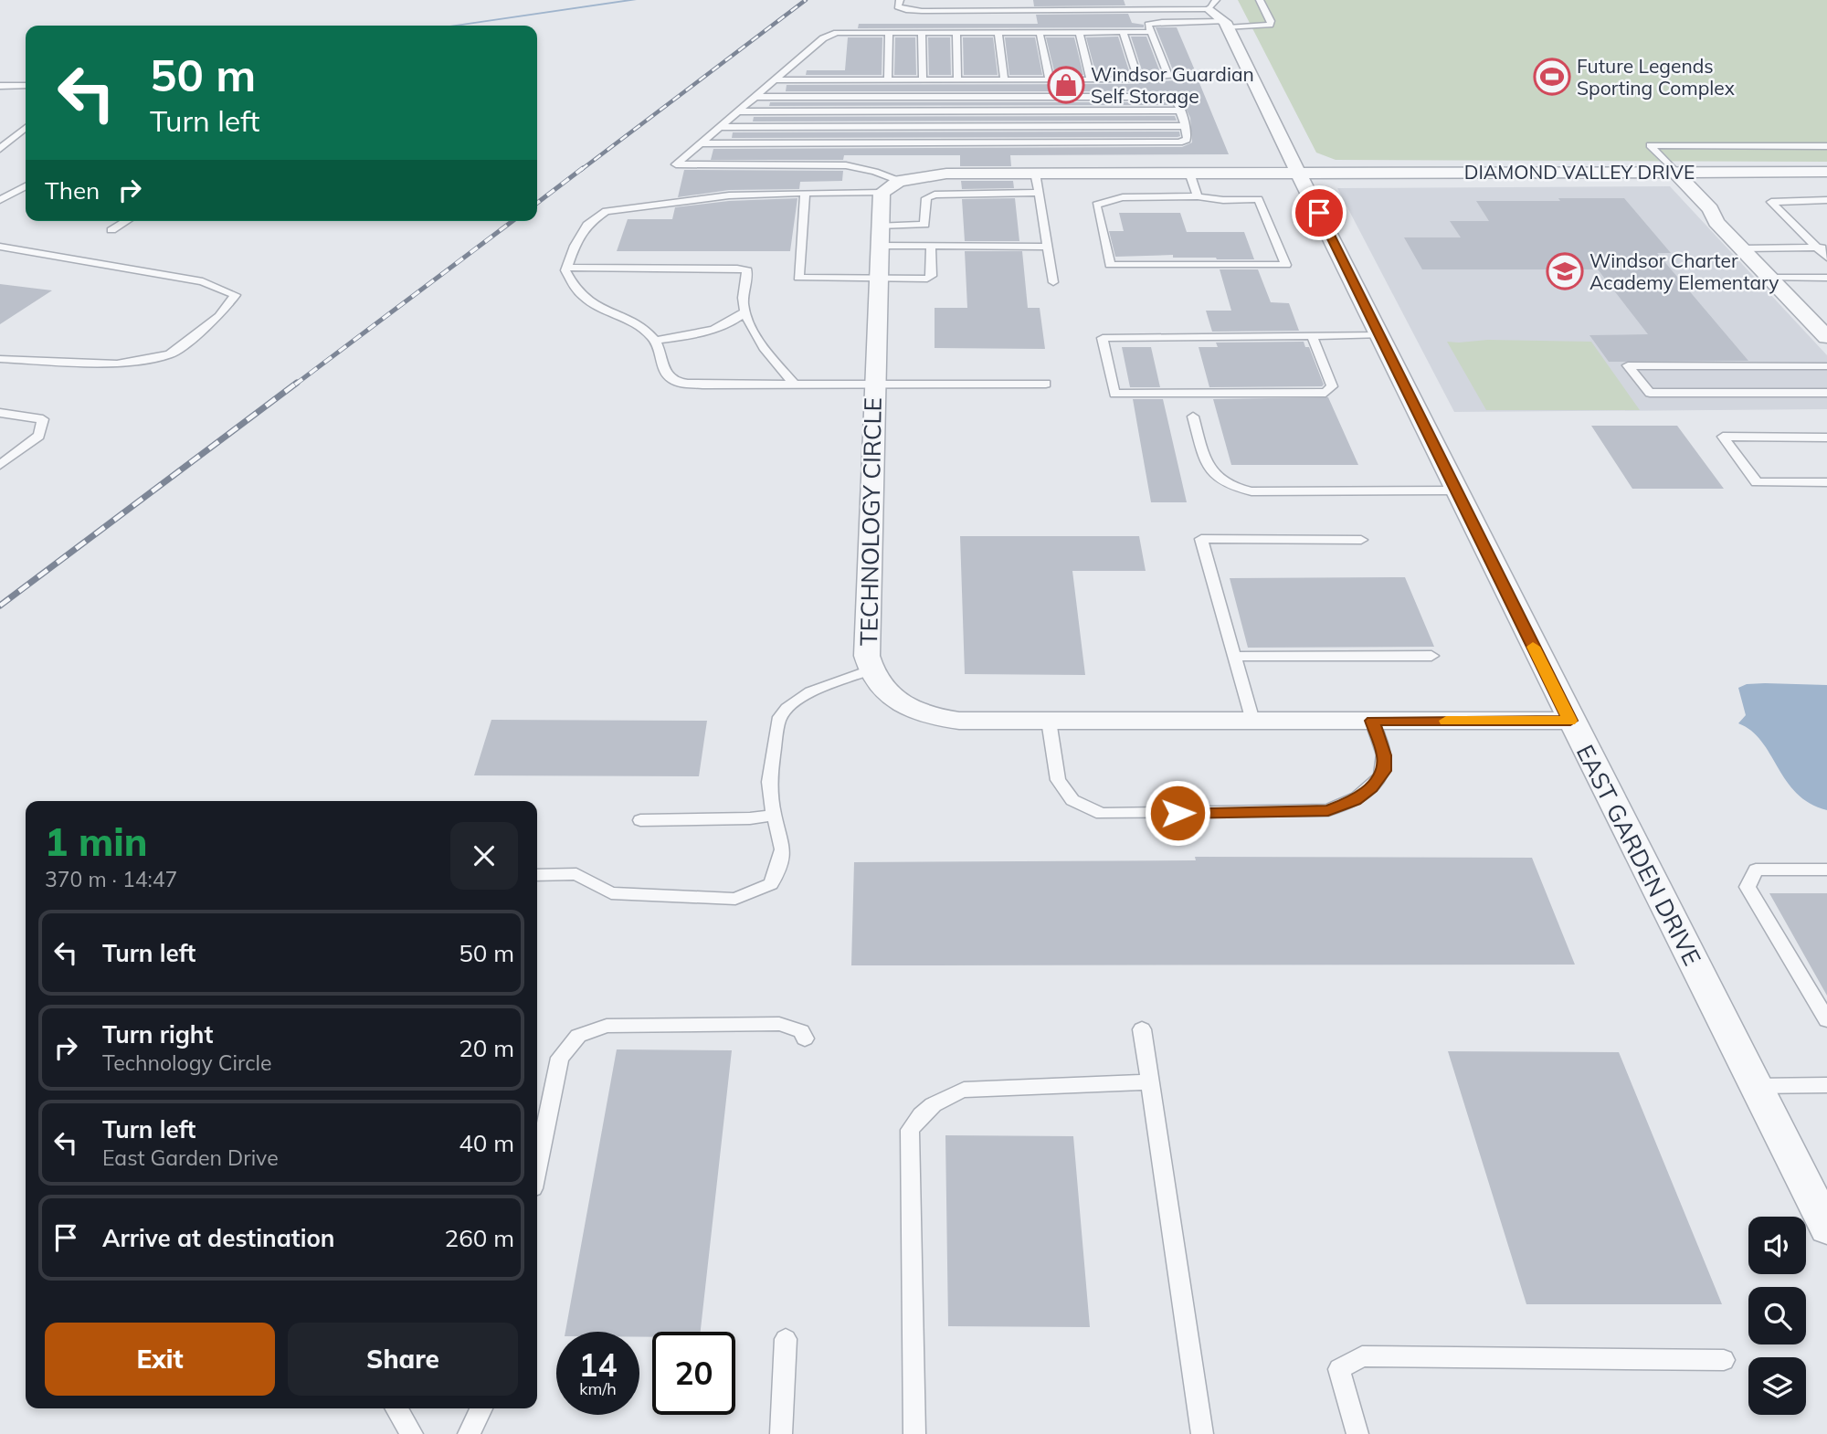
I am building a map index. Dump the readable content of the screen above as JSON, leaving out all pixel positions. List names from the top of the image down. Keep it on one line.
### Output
{"streets":{"street":["DIAMOND VALLEY DRIVE","TECHNOLOGY CIRCLE","EAST GARDEN DRIVE"]},"crossings":[["DIAMOND VALLEY DRIVE","EAST GARDEN DRIVE"],["TECHNOLOGY CIRCLE","EAST GARDEN DRIVE"]],"places":{"sports":["Future Legends Sporting Complex"],"shop":["Windsor Guardian Self Storage"],"school or university":["Windsor Charter Academy Elementary"]},"page":{"turn":["50 m","Turn left"],"then":"Then","heading":["1 min","370 m · 14:47"],"list":[{"name":"Turn left","value":"50 m"},{"name":"Turn right","note":"Technology Circle","value":"20 m"},{"name":"Turn left","note":"East Garden Drive","value":"40 m"},{"name":"Arrive at destination","value":"260 m"}],"buttons":["Exit","Share"],"speed":"14 km/h","limit":"20"}}
